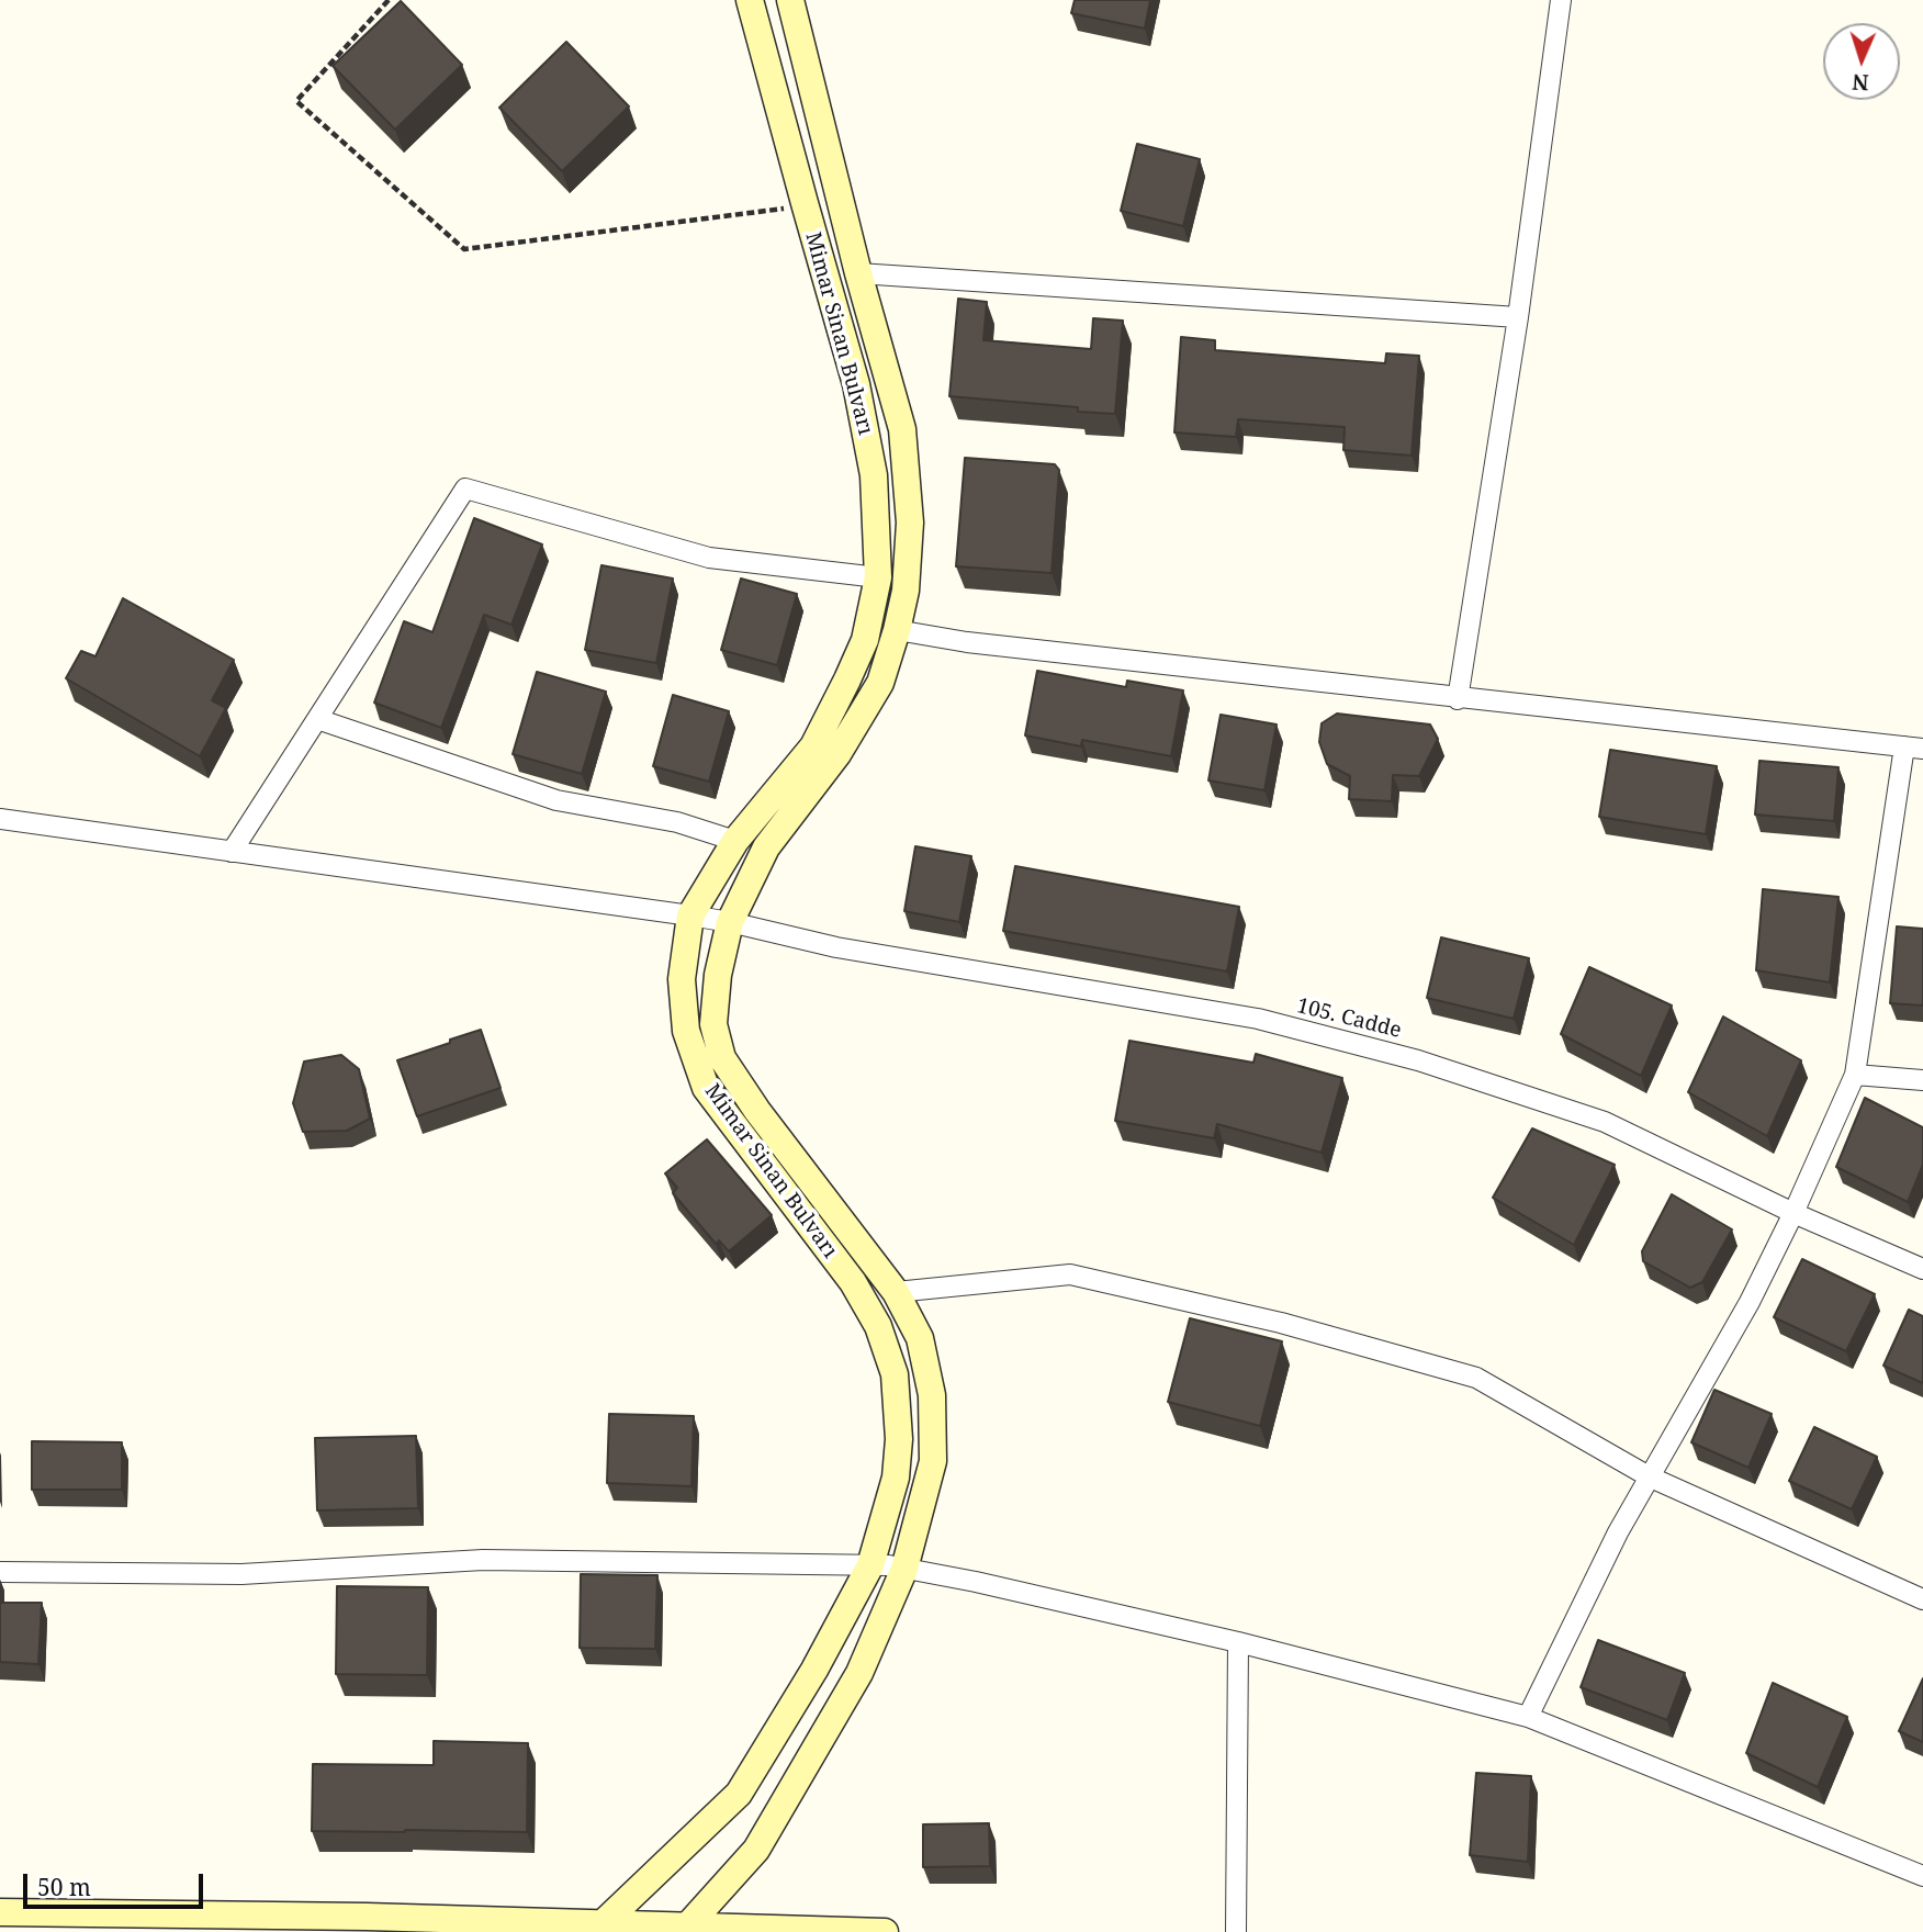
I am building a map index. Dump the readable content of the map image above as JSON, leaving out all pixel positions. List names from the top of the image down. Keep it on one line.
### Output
{"streets":{"main road":["Mimar Sinan Bulvarı"],"street":["105. Cadde"]},"crossings":[["Mimar Sinan Bulvarı","105. Cadde"]],"scale_bar":"50 m","north":"bottom"}
